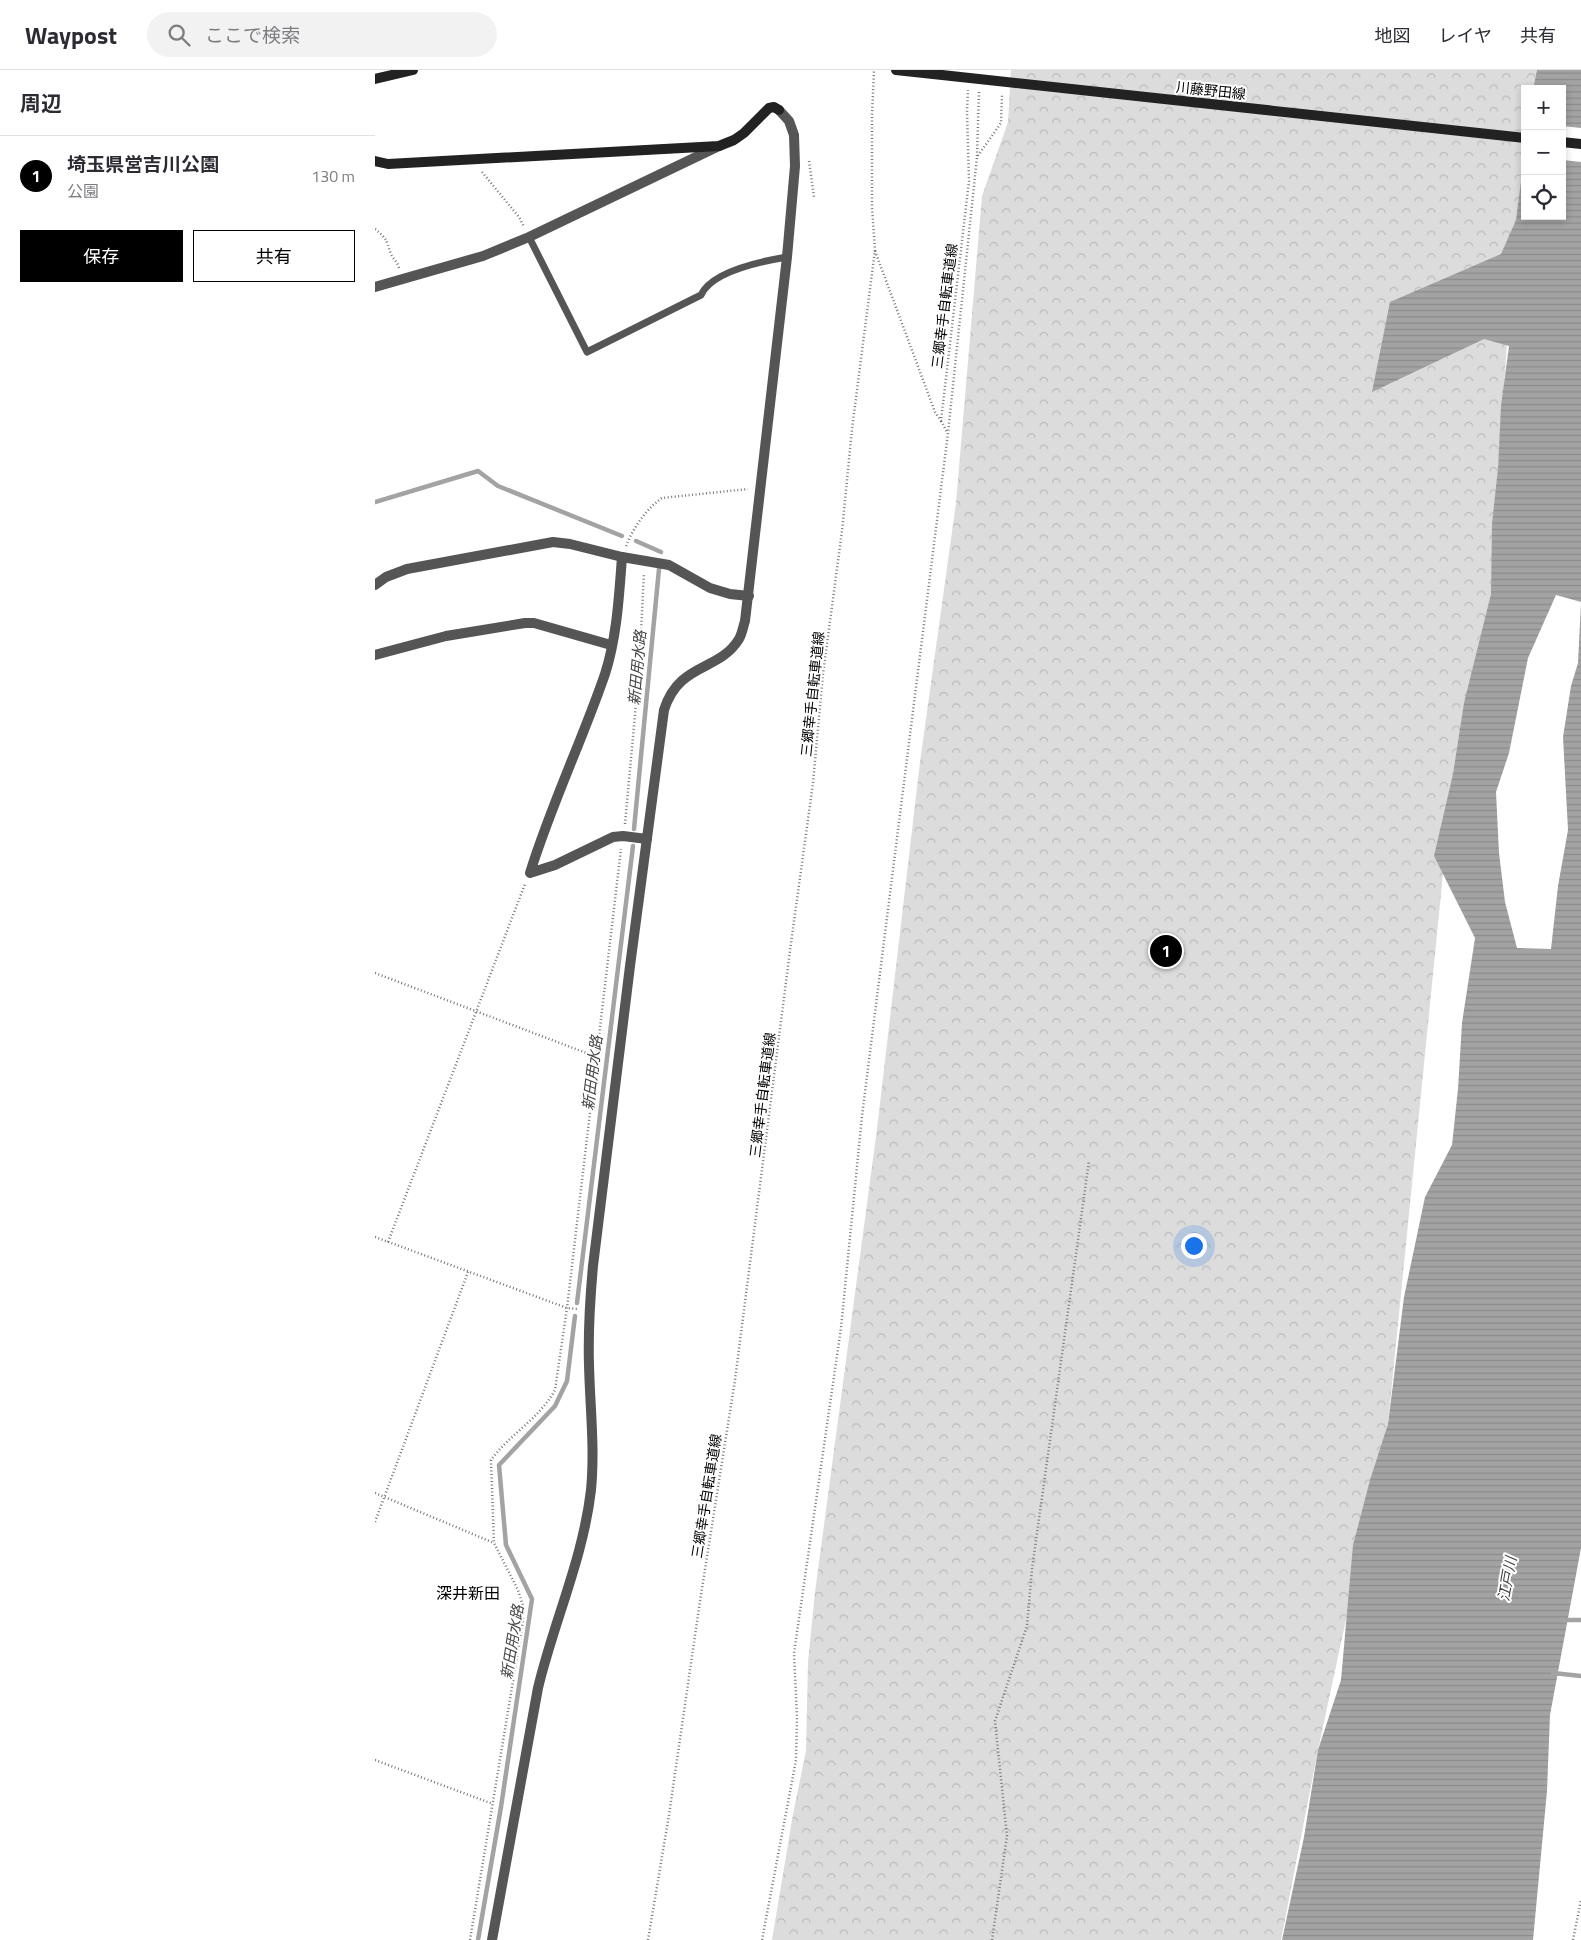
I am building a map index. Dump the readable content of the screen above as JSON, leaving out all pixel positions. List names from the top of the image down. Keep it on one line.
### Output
{"streets":{"main road":["川藤野田線"],"path":["三郷幸手自転車道線"]},"districts":["深井新田"],"water":["新田用水路","江戸川"],"page":{"header":"Waypost","search":"ここで検索","nav":["地図","レイヤ","共有"],"heading":"周辺","map_buttons":["+","−"],"list":[{"mark":"1","name":"埼玉県営吉川公園","note":"公園","value":"130 m"}],"buttons":["保存","共有"],"pins":"1"}}
